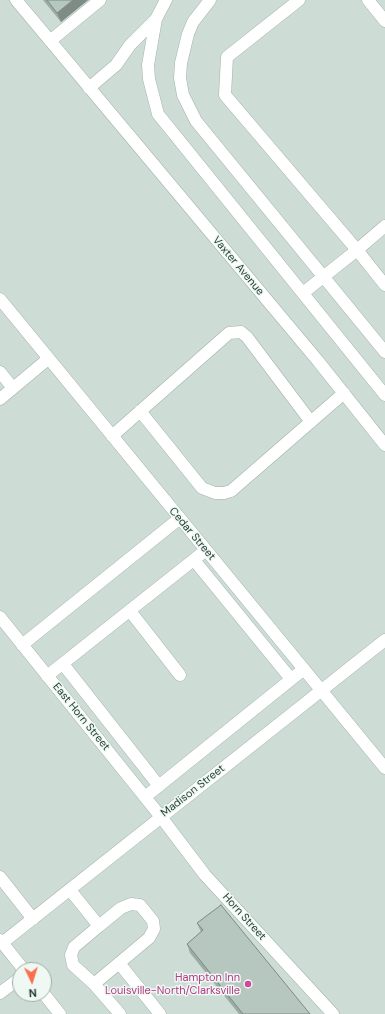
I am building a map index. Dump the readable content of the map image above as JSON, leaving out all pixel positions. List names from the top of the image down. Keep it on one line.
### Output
{"streets":{"street":["Vaxter Avenue","Cedar Street","East Horn Street","Madison Street","Horn Street"]},"crossings":[["Cedar Street","Madison Street"],["East Horn Street","Madison Street"],["East Horn Street","Horn Street"],["Madison Street","Horn Street"]],"places":["Hampton Inn Louisville-North/Clarksville"],"north":"bottom"}
